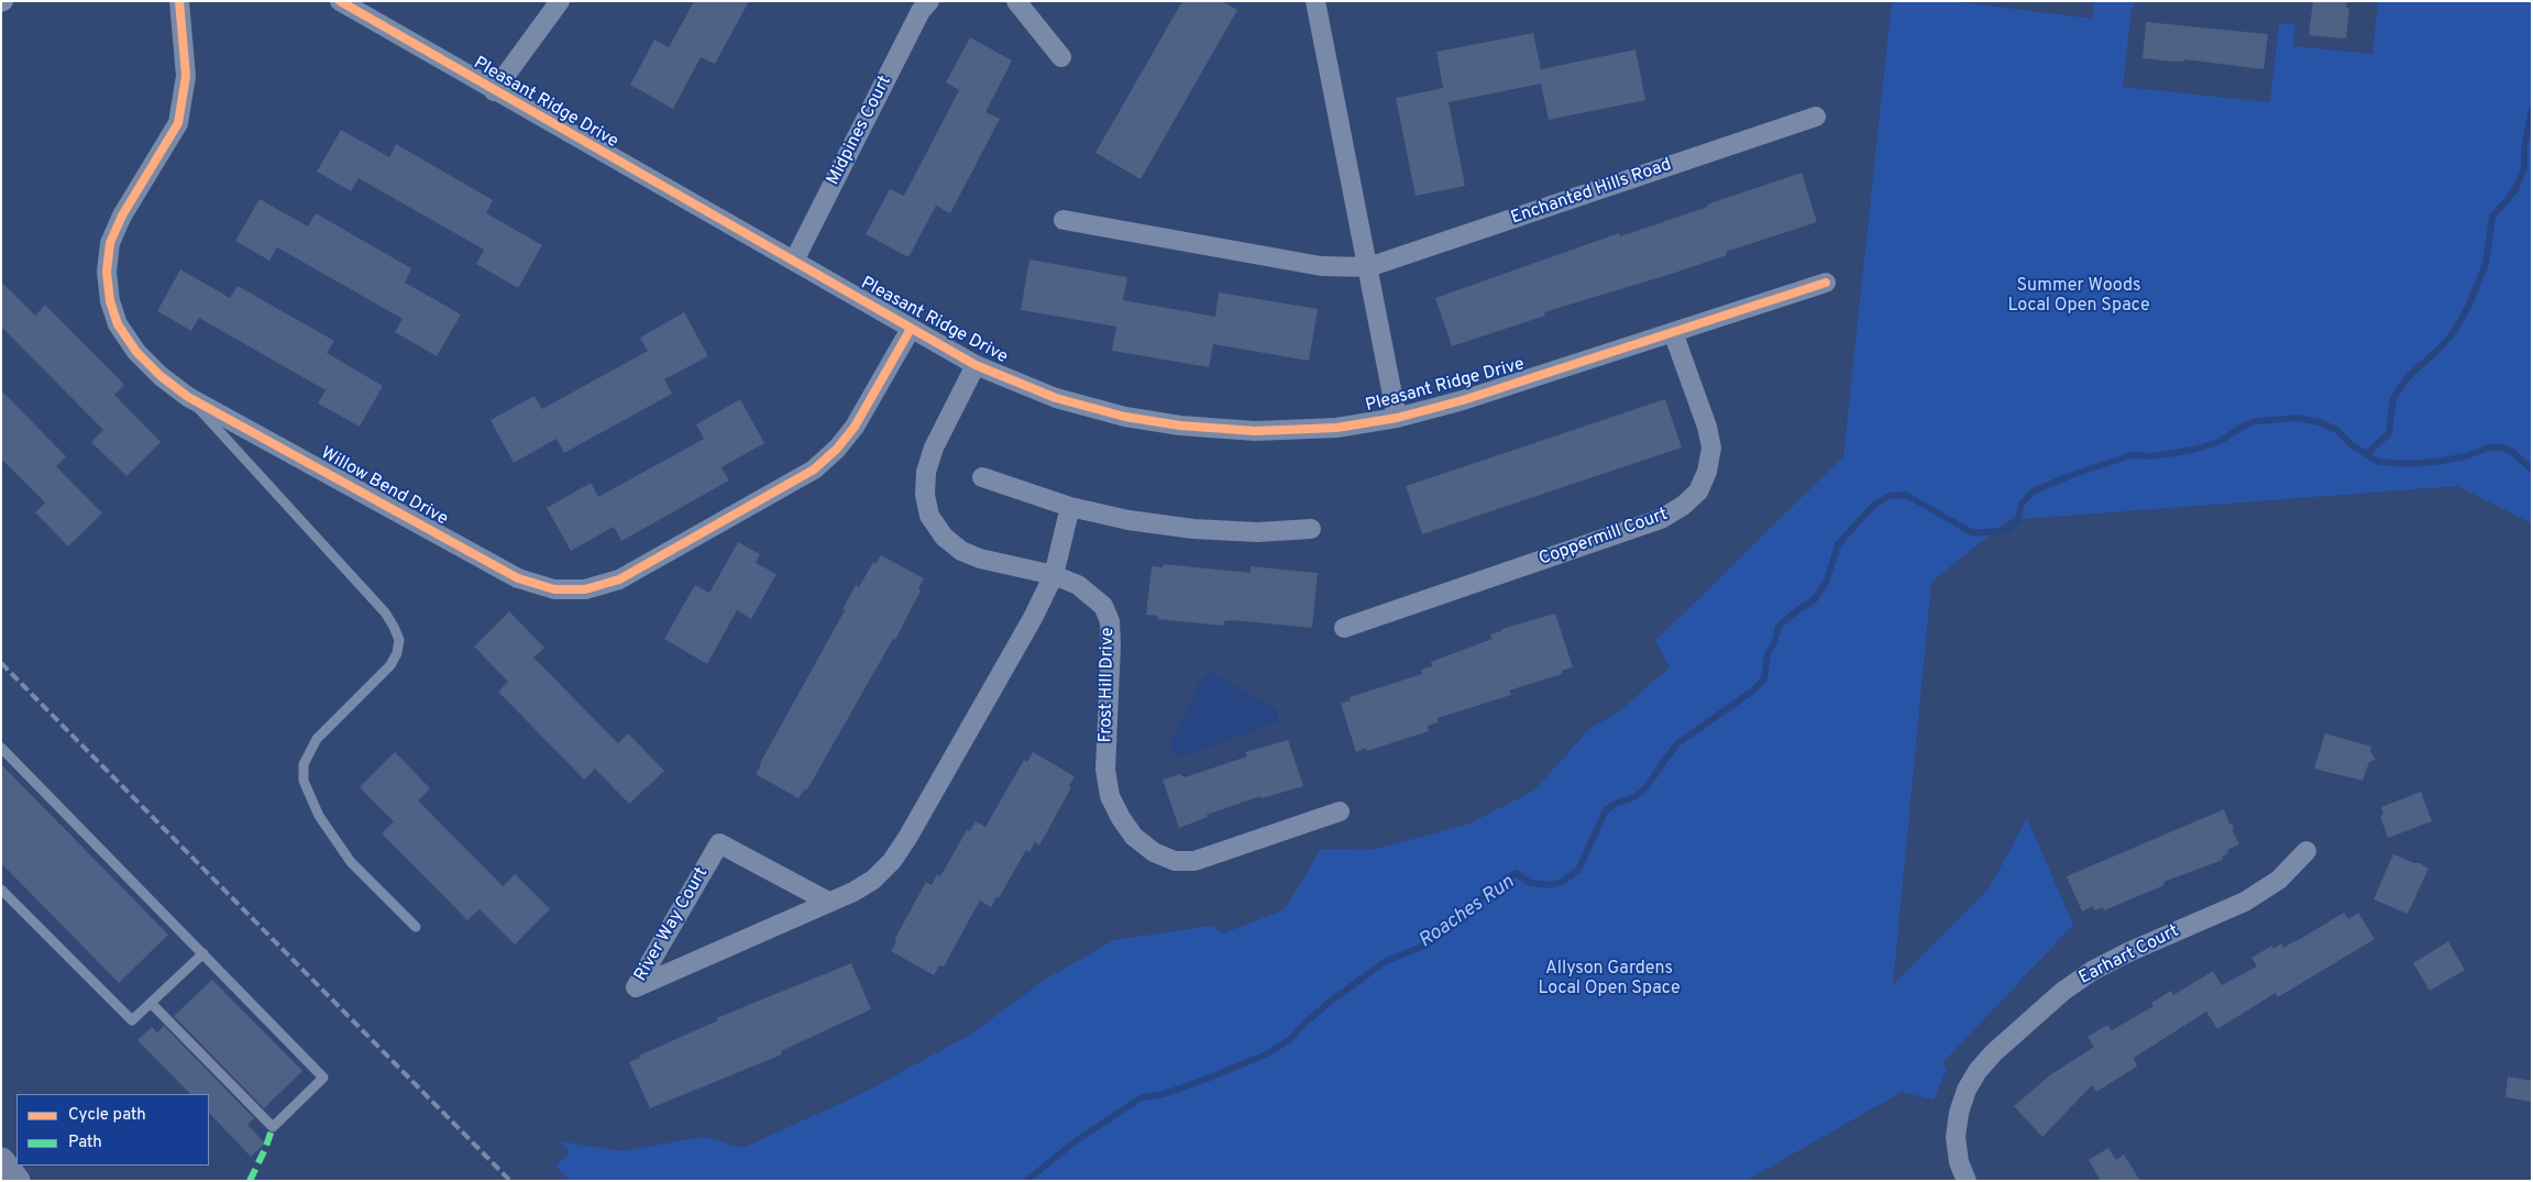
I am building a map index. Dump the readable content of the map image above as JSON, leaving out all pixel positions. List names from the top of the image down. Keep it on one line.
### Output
{"streets":{"street":["Pleasant Ridge Drive","Midpines Court","Enchanted Hills Road","Willow Bend Drive","Coppermill Court","Frost Hill Drive","River Way Court","Earhart Court"]},"crossings":[["Pleasant Ridge Drive","Midpines Court"],["Pleasant Ridge Drive","Willow Bend Drive"],["Pleasant Ridge Drive","Coppermill Court"],["Pleasant Ridge Drive","Frost Hill Drive"],["Frost Hill Drive","River Way Court"]],"water":["Roaches Run"],"parks":["Summer Woods Local Open Space","Allyson Gardens Local Open Space"],"legend":["Cycle path","Path"]}
